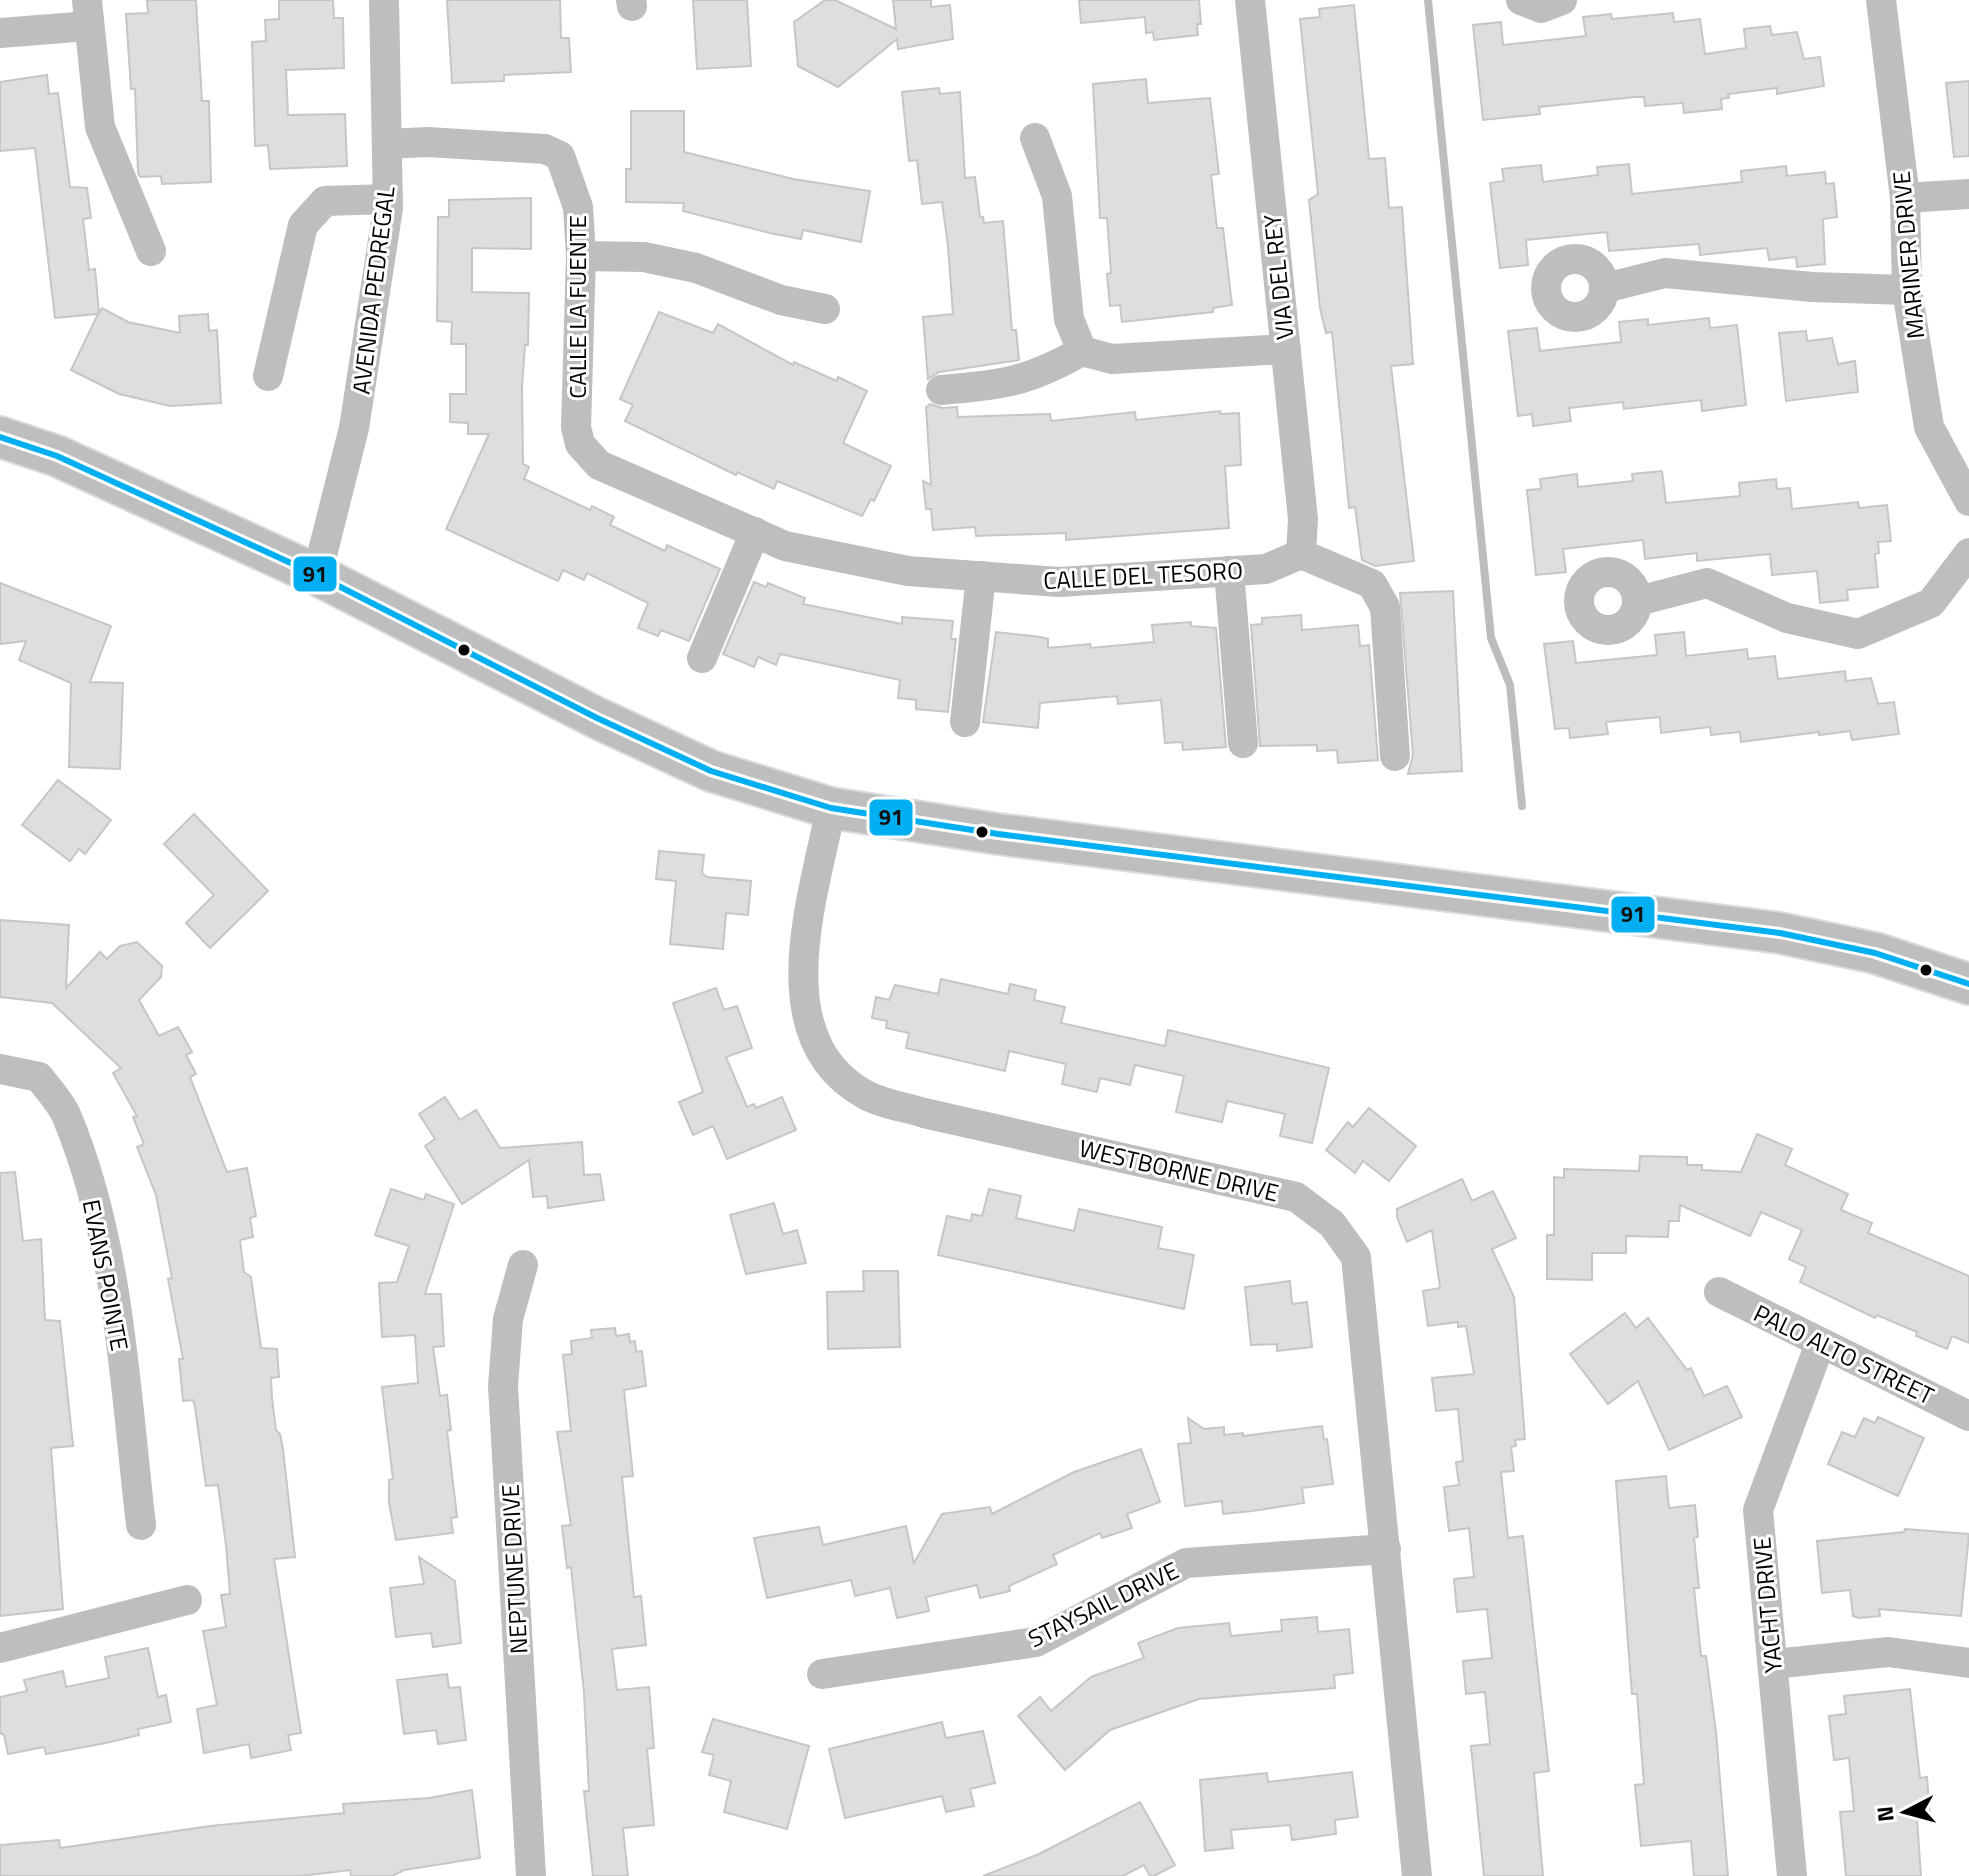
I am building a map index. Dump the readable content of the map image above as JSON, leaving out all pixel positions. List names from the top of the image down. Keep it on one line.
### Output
{"streets":{"street":["MARINER DRIVE","VIA DEL REY","AVENIDA PEDREGAL","CALLE LA FUENTE","CALLE DEL TESORO","WESTBORNE DRIVE","EVANS POINTE","PALO ALTO STREET","NEPTUNE DRIVE","STAYSAIL DRIVE","YACHT DRIVE"]},"crossings":[["VIA DEL REY","CALLE DEL TESORO"],["AVENIDA PEDREGAL","CALLE LA FUENTE"],["CALLE LA FUENTE","CALLE DEL TESORO"],["WESTBORNE DRIVE","STAYSAIL DRIVE"],["PALO ALTO STREET","YACHT DRIVE"]],"lines":["transit line 91"],"north":"left"}
